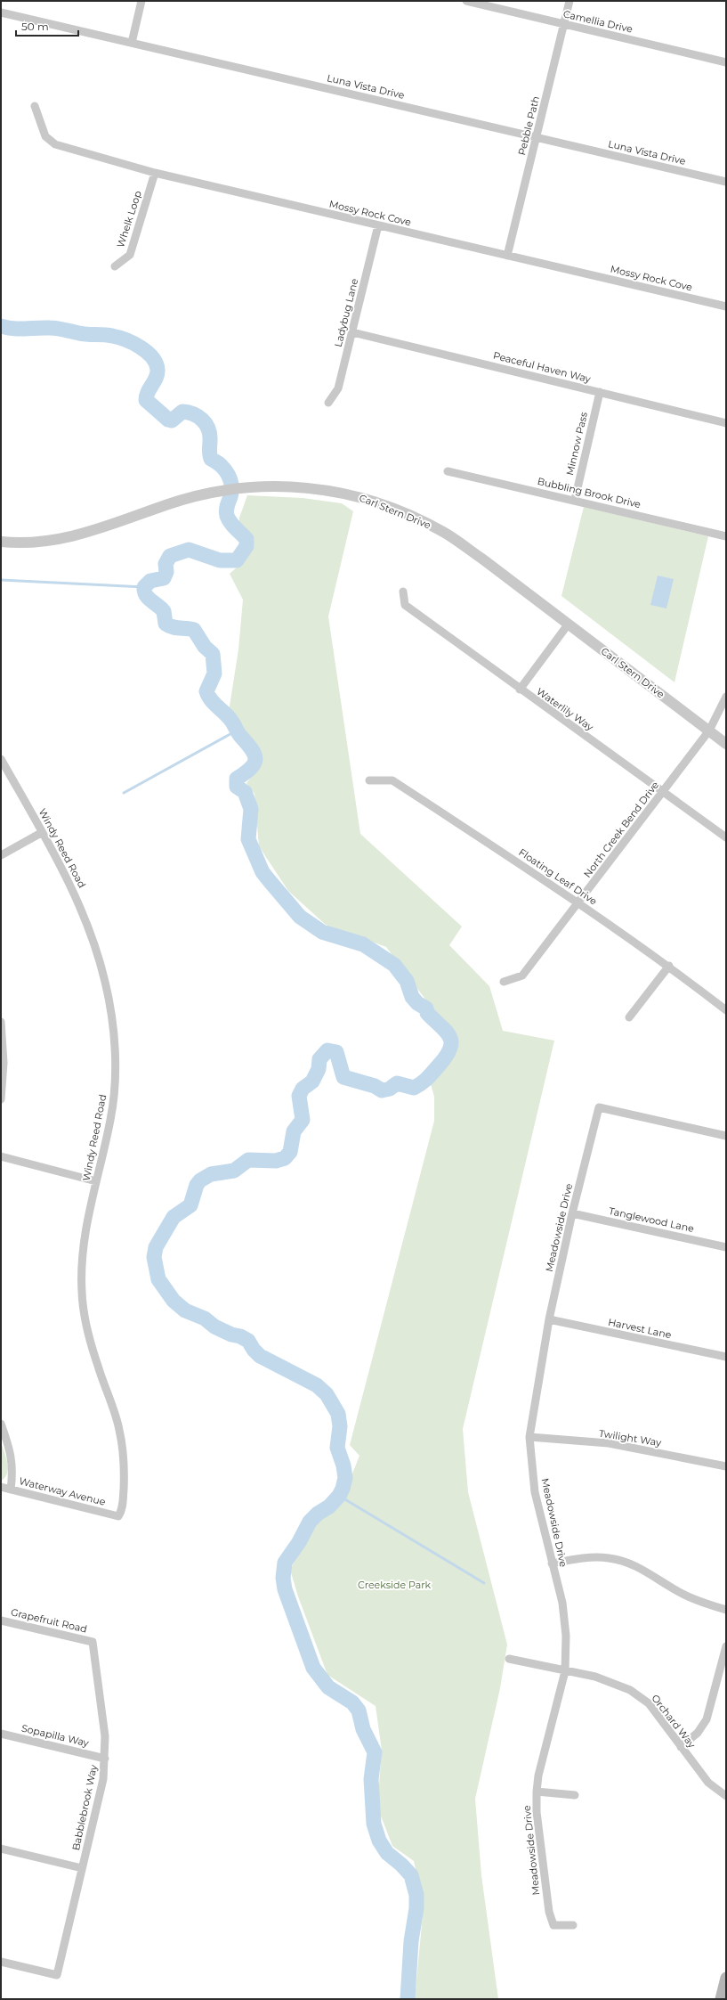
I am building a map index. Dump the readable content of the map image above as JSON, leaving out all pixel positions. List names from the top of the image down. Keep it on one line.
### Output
{"streets":{"street":["Camellia Drive","Luna Vista Drive","Pebble Path","Mossy Rock Cove","Whelk Loop","Ladybug Lane","Peaceful Haven Way","Minnow Pass","Bubbling Brook Drive","Carl Stern Drive","Waterlily Way","North Creek Bend Drive","Windy Reed Road","Floating Leaf Drive","Tanglewood Lane","Meadowside Drive","Harvest Lane","Twilight Way","Waterway Avenue","Grapefruit Road","Orchard Way","Sopapilla Way","Babblebrook Way"]},"crossings":[["Camellia Drive","Pebble Path"],["Luna Vista Drive","Pebble Path"],["Pebble Path","Mossy Rock Cove"],["Mossy Rock Cove","Whelk Loop"],["Mossy Rock Cove","Ladybug Lane"],["Ladybug Lane","Peaceful Haven Way"],["Peaceful Haven Way","Minnow Pass"],["Minnow Pass","Bubbling Brook Drive"],["Carl Stern Drive","North Creek Bend Drive"],["Waterlily Way","North Creek Bend Drive"],["North Creek Bend Drive","Floating Leaf Drive"],["Windy Reed Road","Waterway Avenue"],["Tanglewood Lane","Meadowside Drive"],["Meadowside Drive","Harvest Lane"],["Meadowside Drive","Twilight Way"],["Meadowside Drive","Orchard Way"],["Grapefruit Road","Babblebrook Way"],["Sopapilla Way","Babblebrook Way"]],"parks":["Creekside Park"],"scale_bar":"50 m"}
